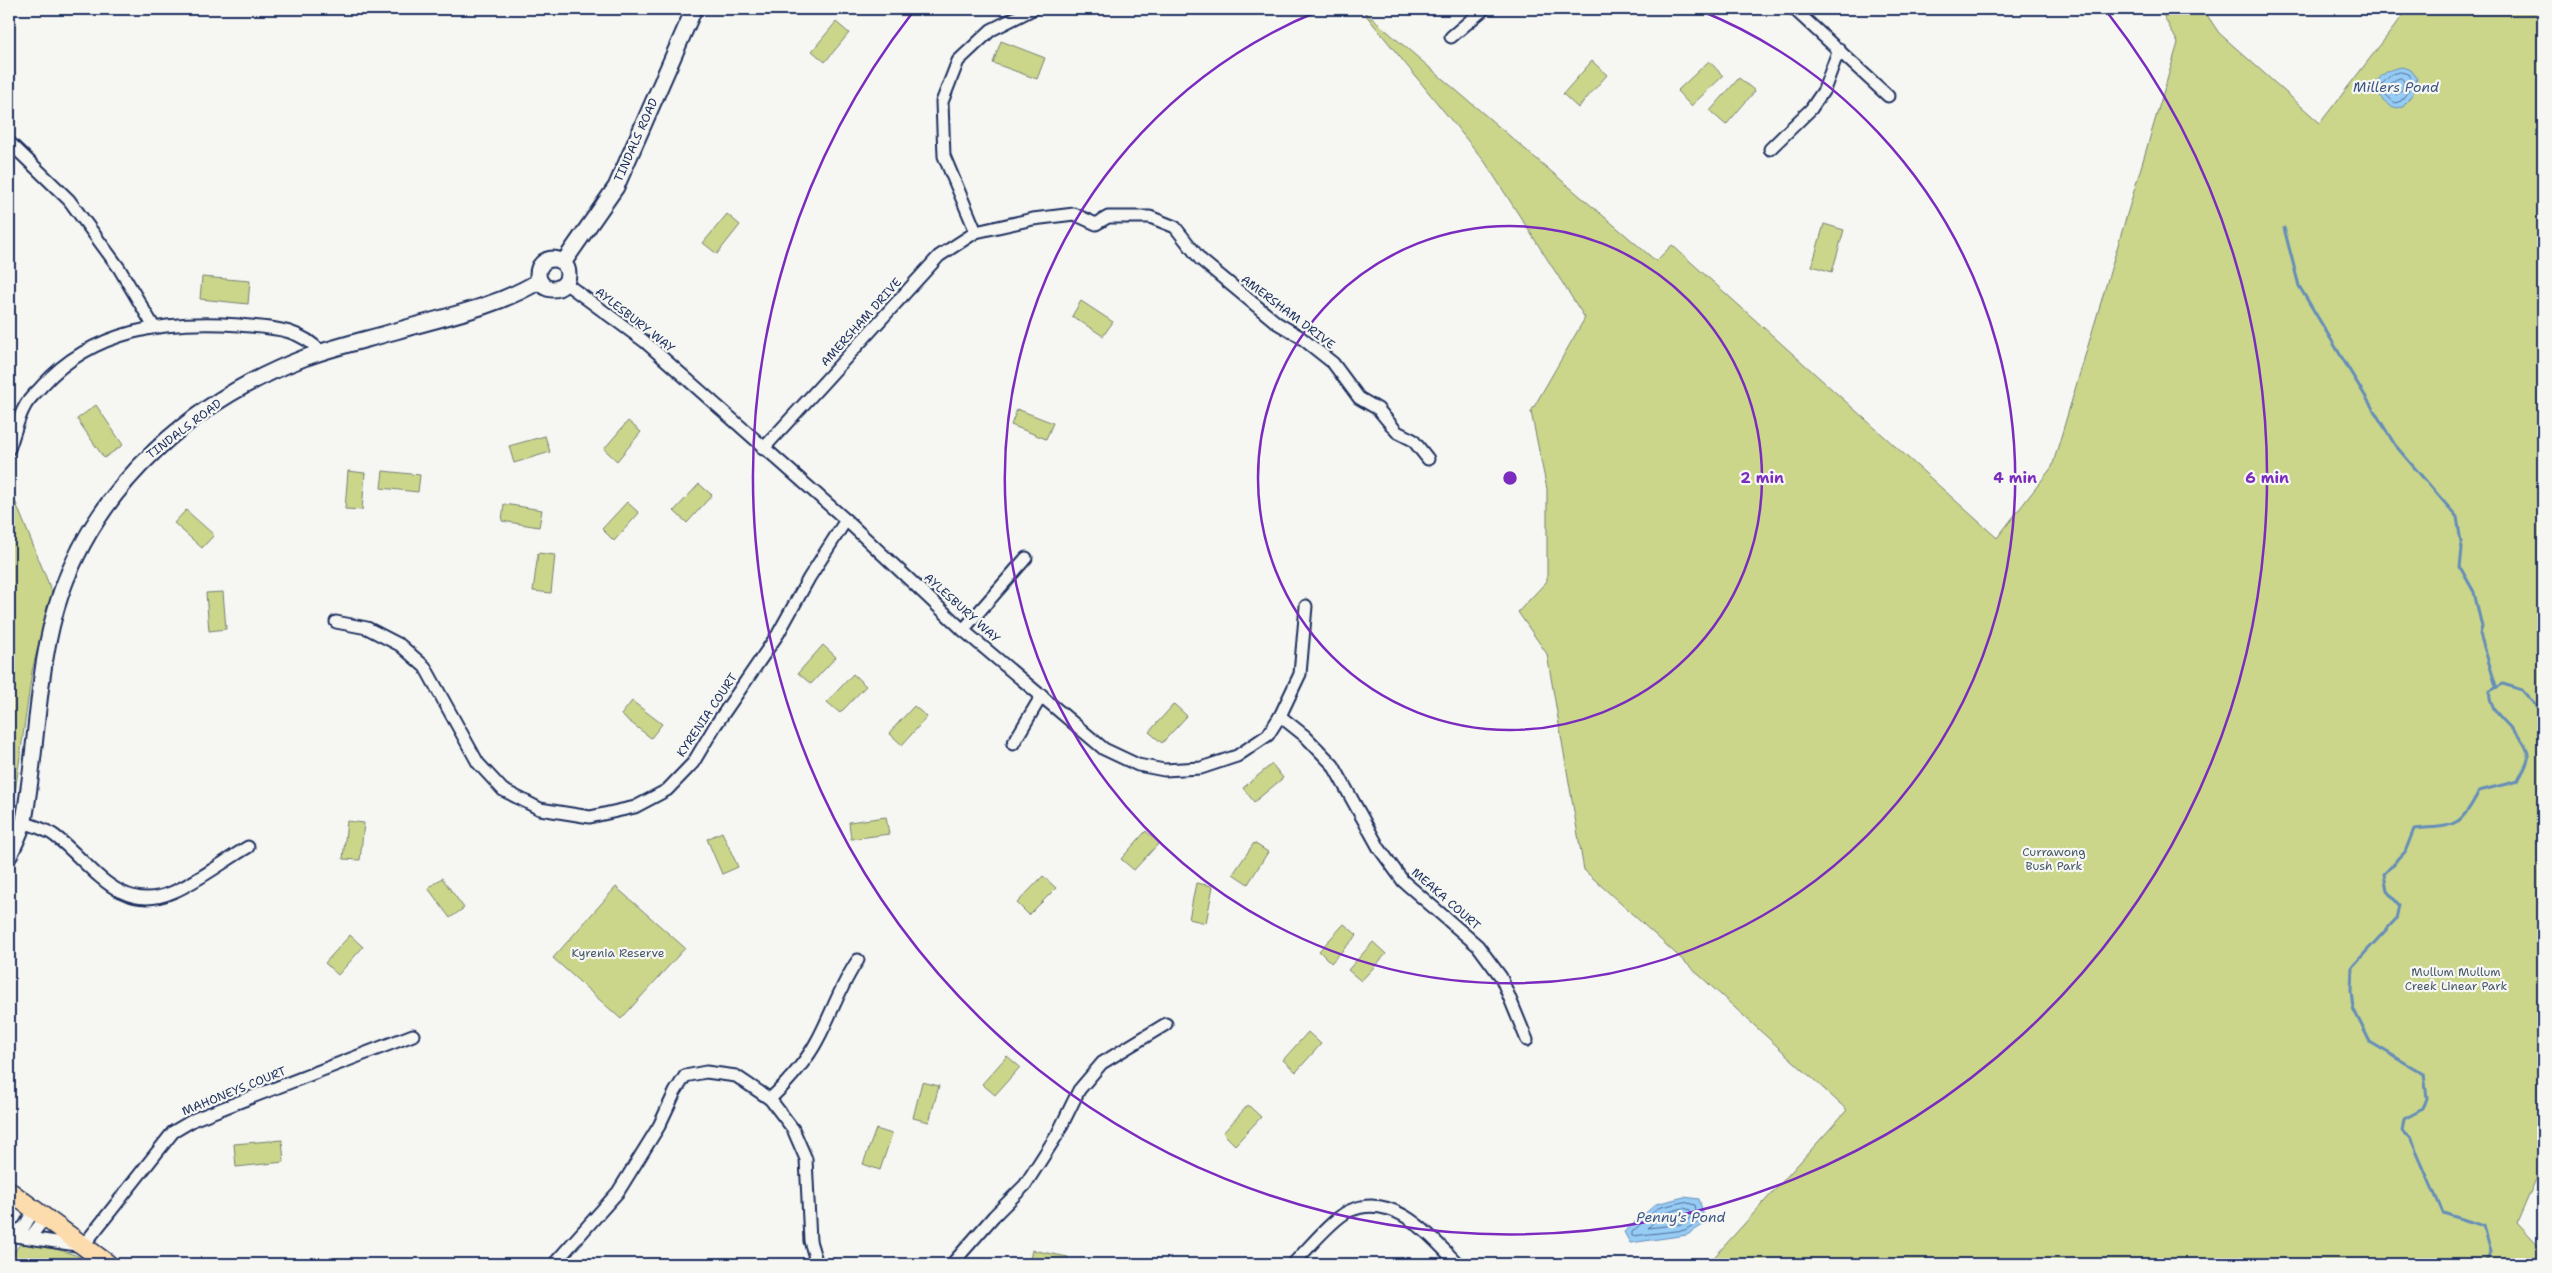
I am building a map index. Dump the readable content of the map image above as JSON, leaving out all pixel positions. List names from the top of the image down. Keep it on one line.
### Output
{"streets":{"main road":["TINDALS ROAD"],"street":["AMERSHAM DRIVE","AYLESBURY WAY","KYRENIA COURT","MEAKA COURT","MAHONEYS COURT"]},"crossings":[["TINDALS ROAD","AYLESBURY WAY"],["AMERSHAM DRIVE","AYLESBURY WAY"],["AYLESBURY WAY","KYRENIA COURT"],["AYLESBURY WAY","MEAKA COURT"]],"water":["Millers Pond","Penny's Pond"],"parks":["Currawong Bush Park","Kyrenia Reserve","Mullum Mullum Creek Linear Park"],"rings":["2 min","4 min","6 min"]}
